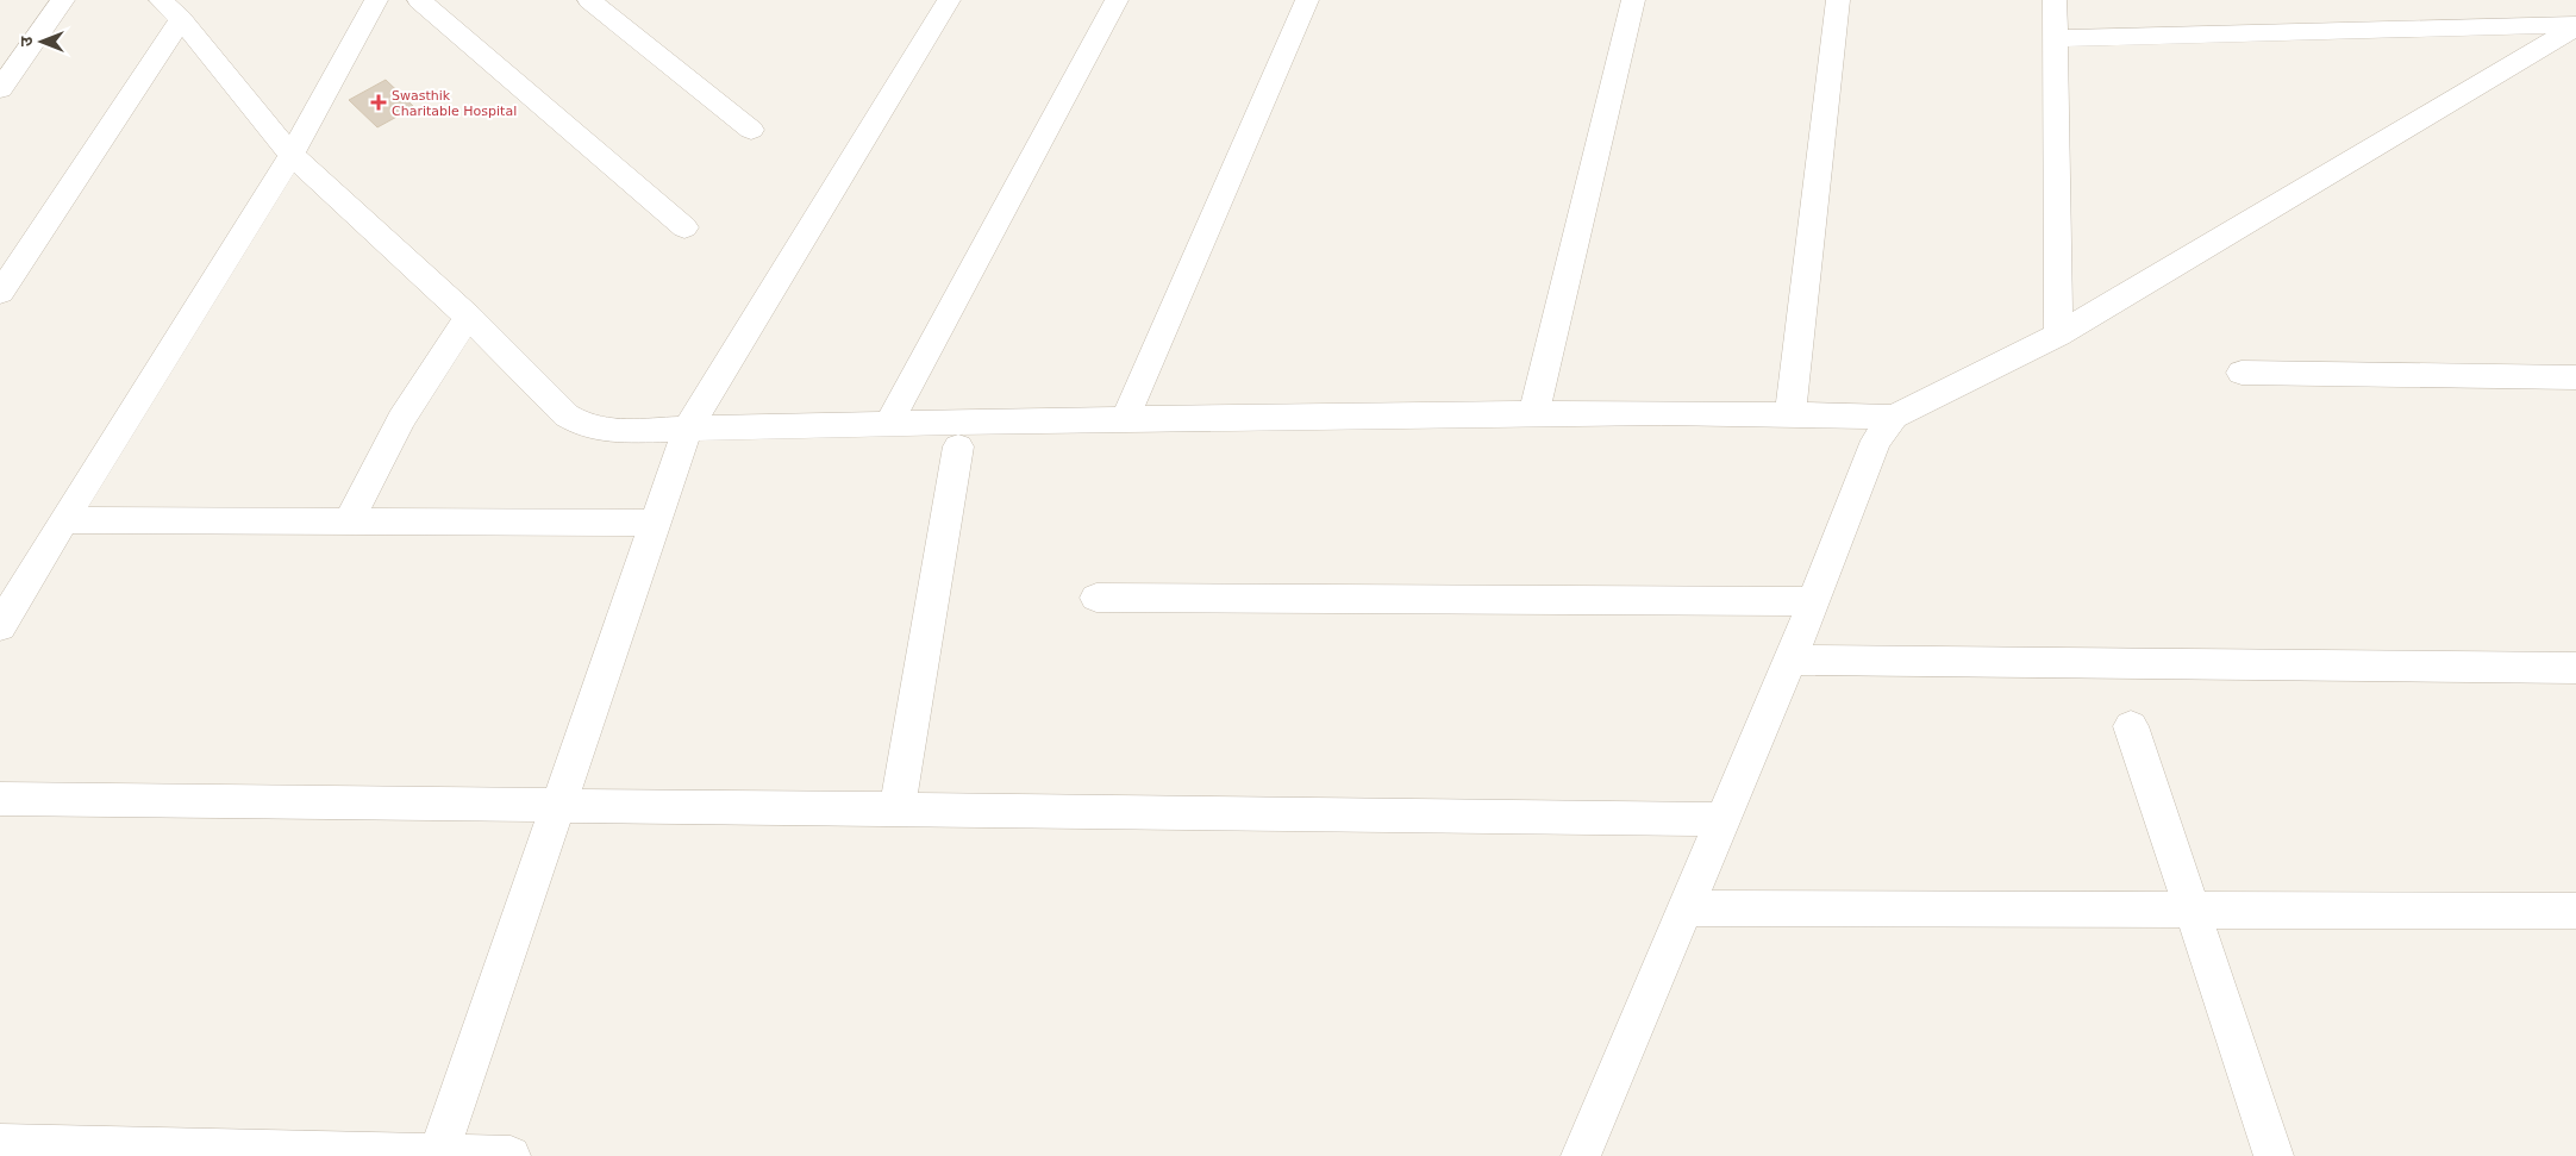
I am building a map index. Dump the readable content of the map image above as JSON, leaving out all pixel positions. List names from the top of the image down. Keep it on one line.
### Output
{"places":{"health":["Swasthik Charitable Hospital"]},"north":"left"}
